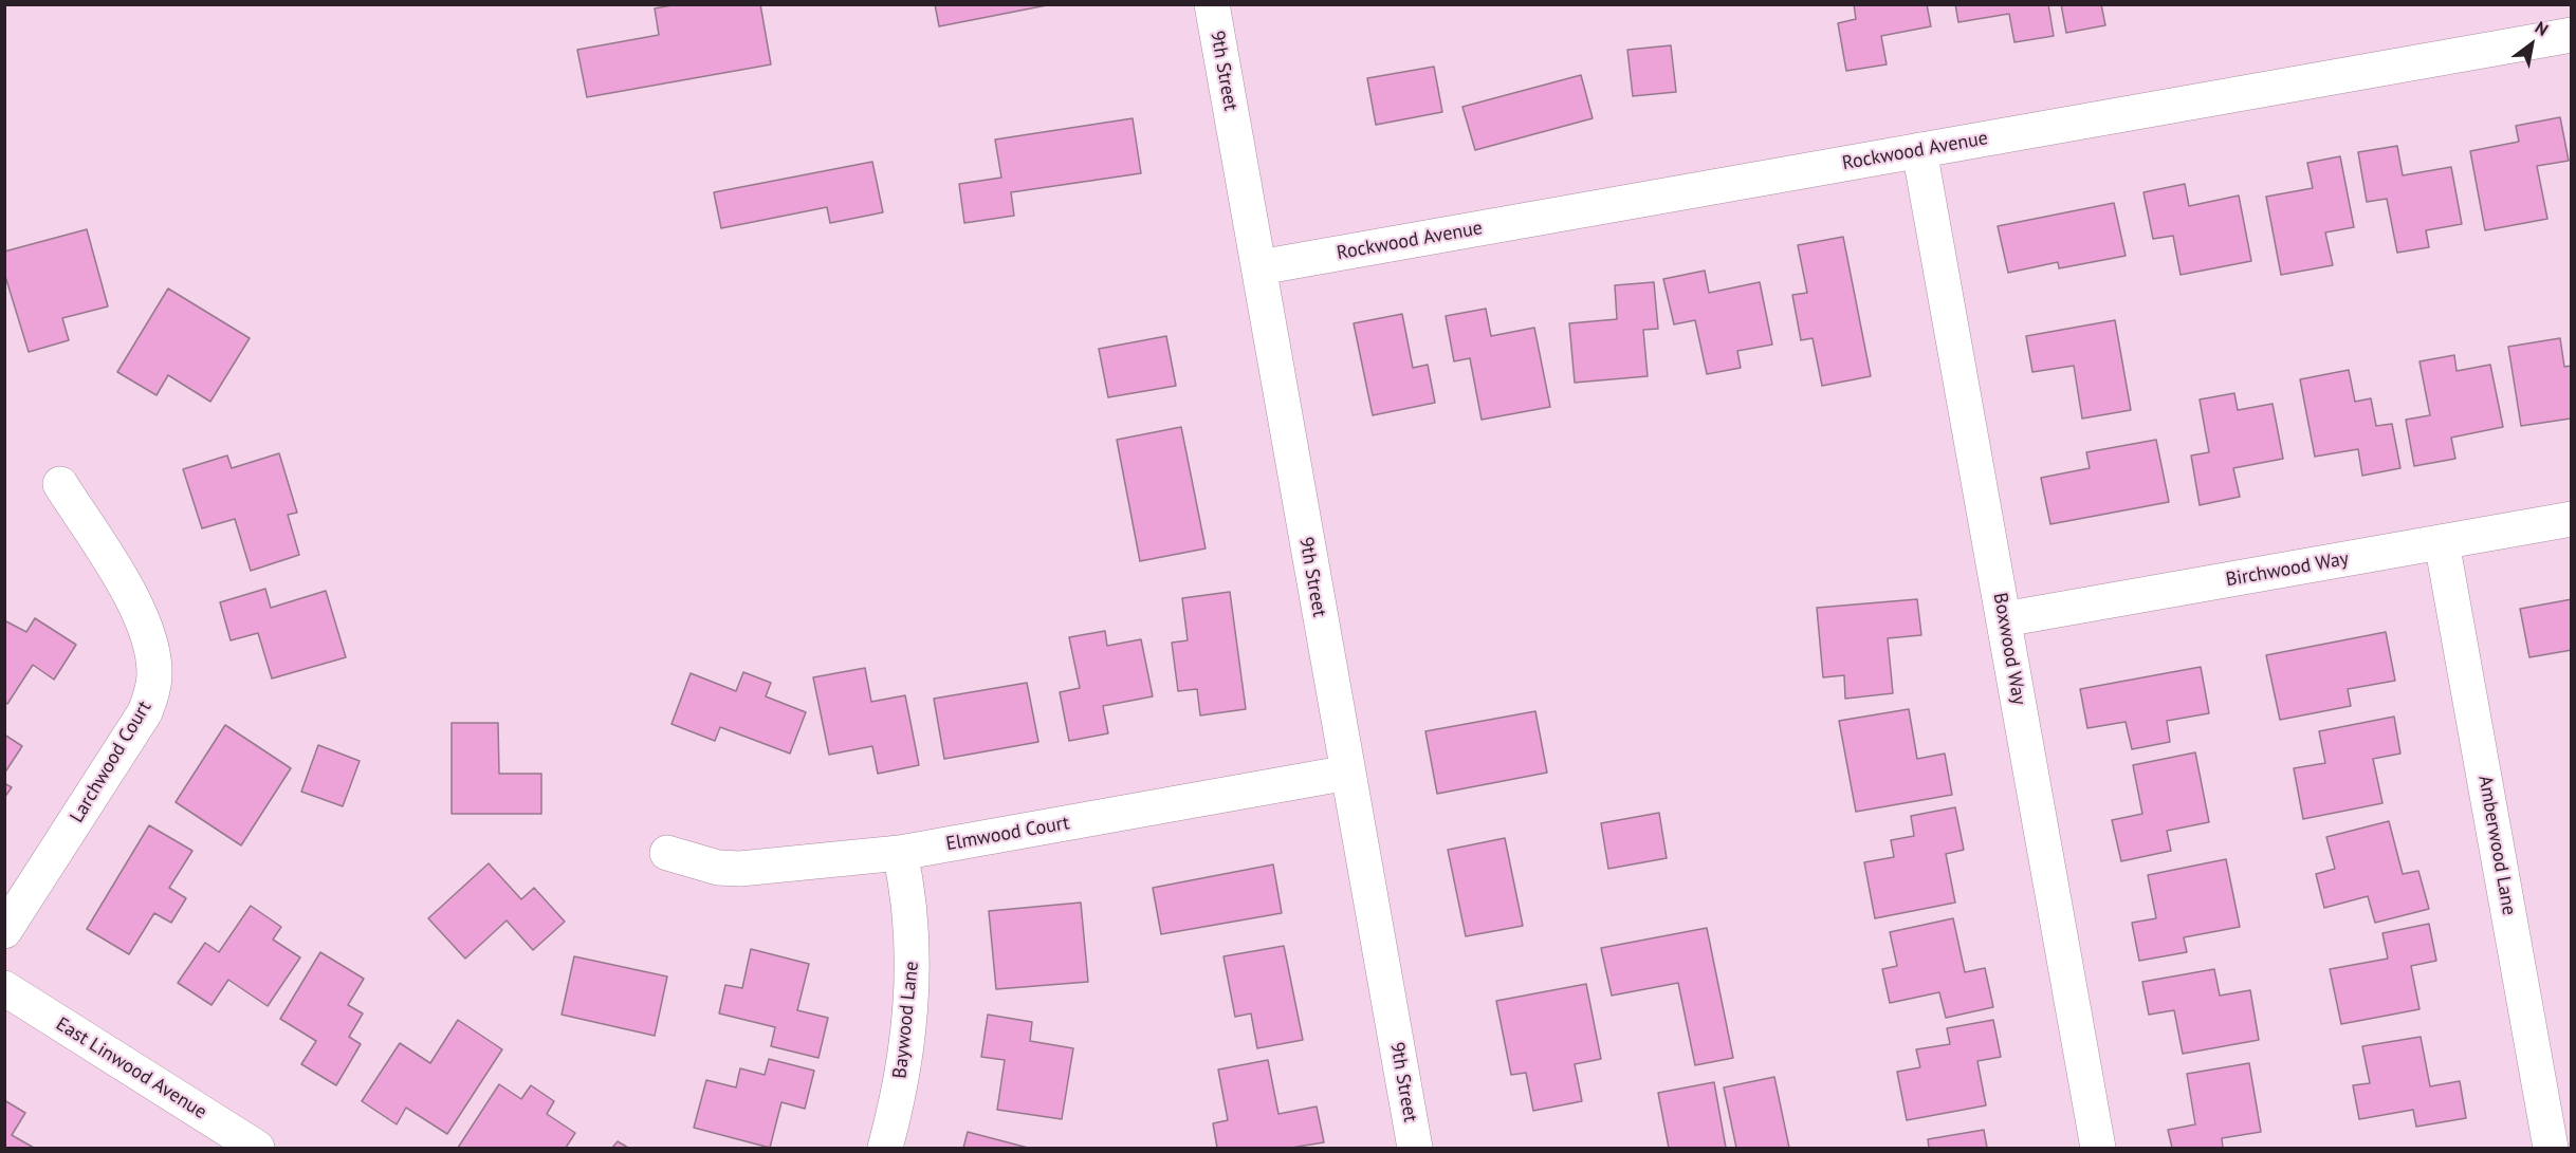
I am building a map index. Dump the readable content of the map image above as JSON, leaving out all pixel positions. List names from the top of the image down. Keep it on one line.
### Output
{"streets":{"street":["9th Street","Rockwood Avenue","Birchwood Way","Boxwood Way","Larchwood Court","Elmwood Court","Amberwood Lane","Baywood Lane","East Linwood Avenue"]},"crossings":[["9th Street","Rockwood Avenue"],["9th Street","Elmwood Court"],["Rockwood Avenue","Boxwood Way"],["Birchwood Way","Boxwood Way"],["Birchwood Way","Amberwood Lane"],["Elmwood Court","Baywood Lane"]],"north":"top right"}
